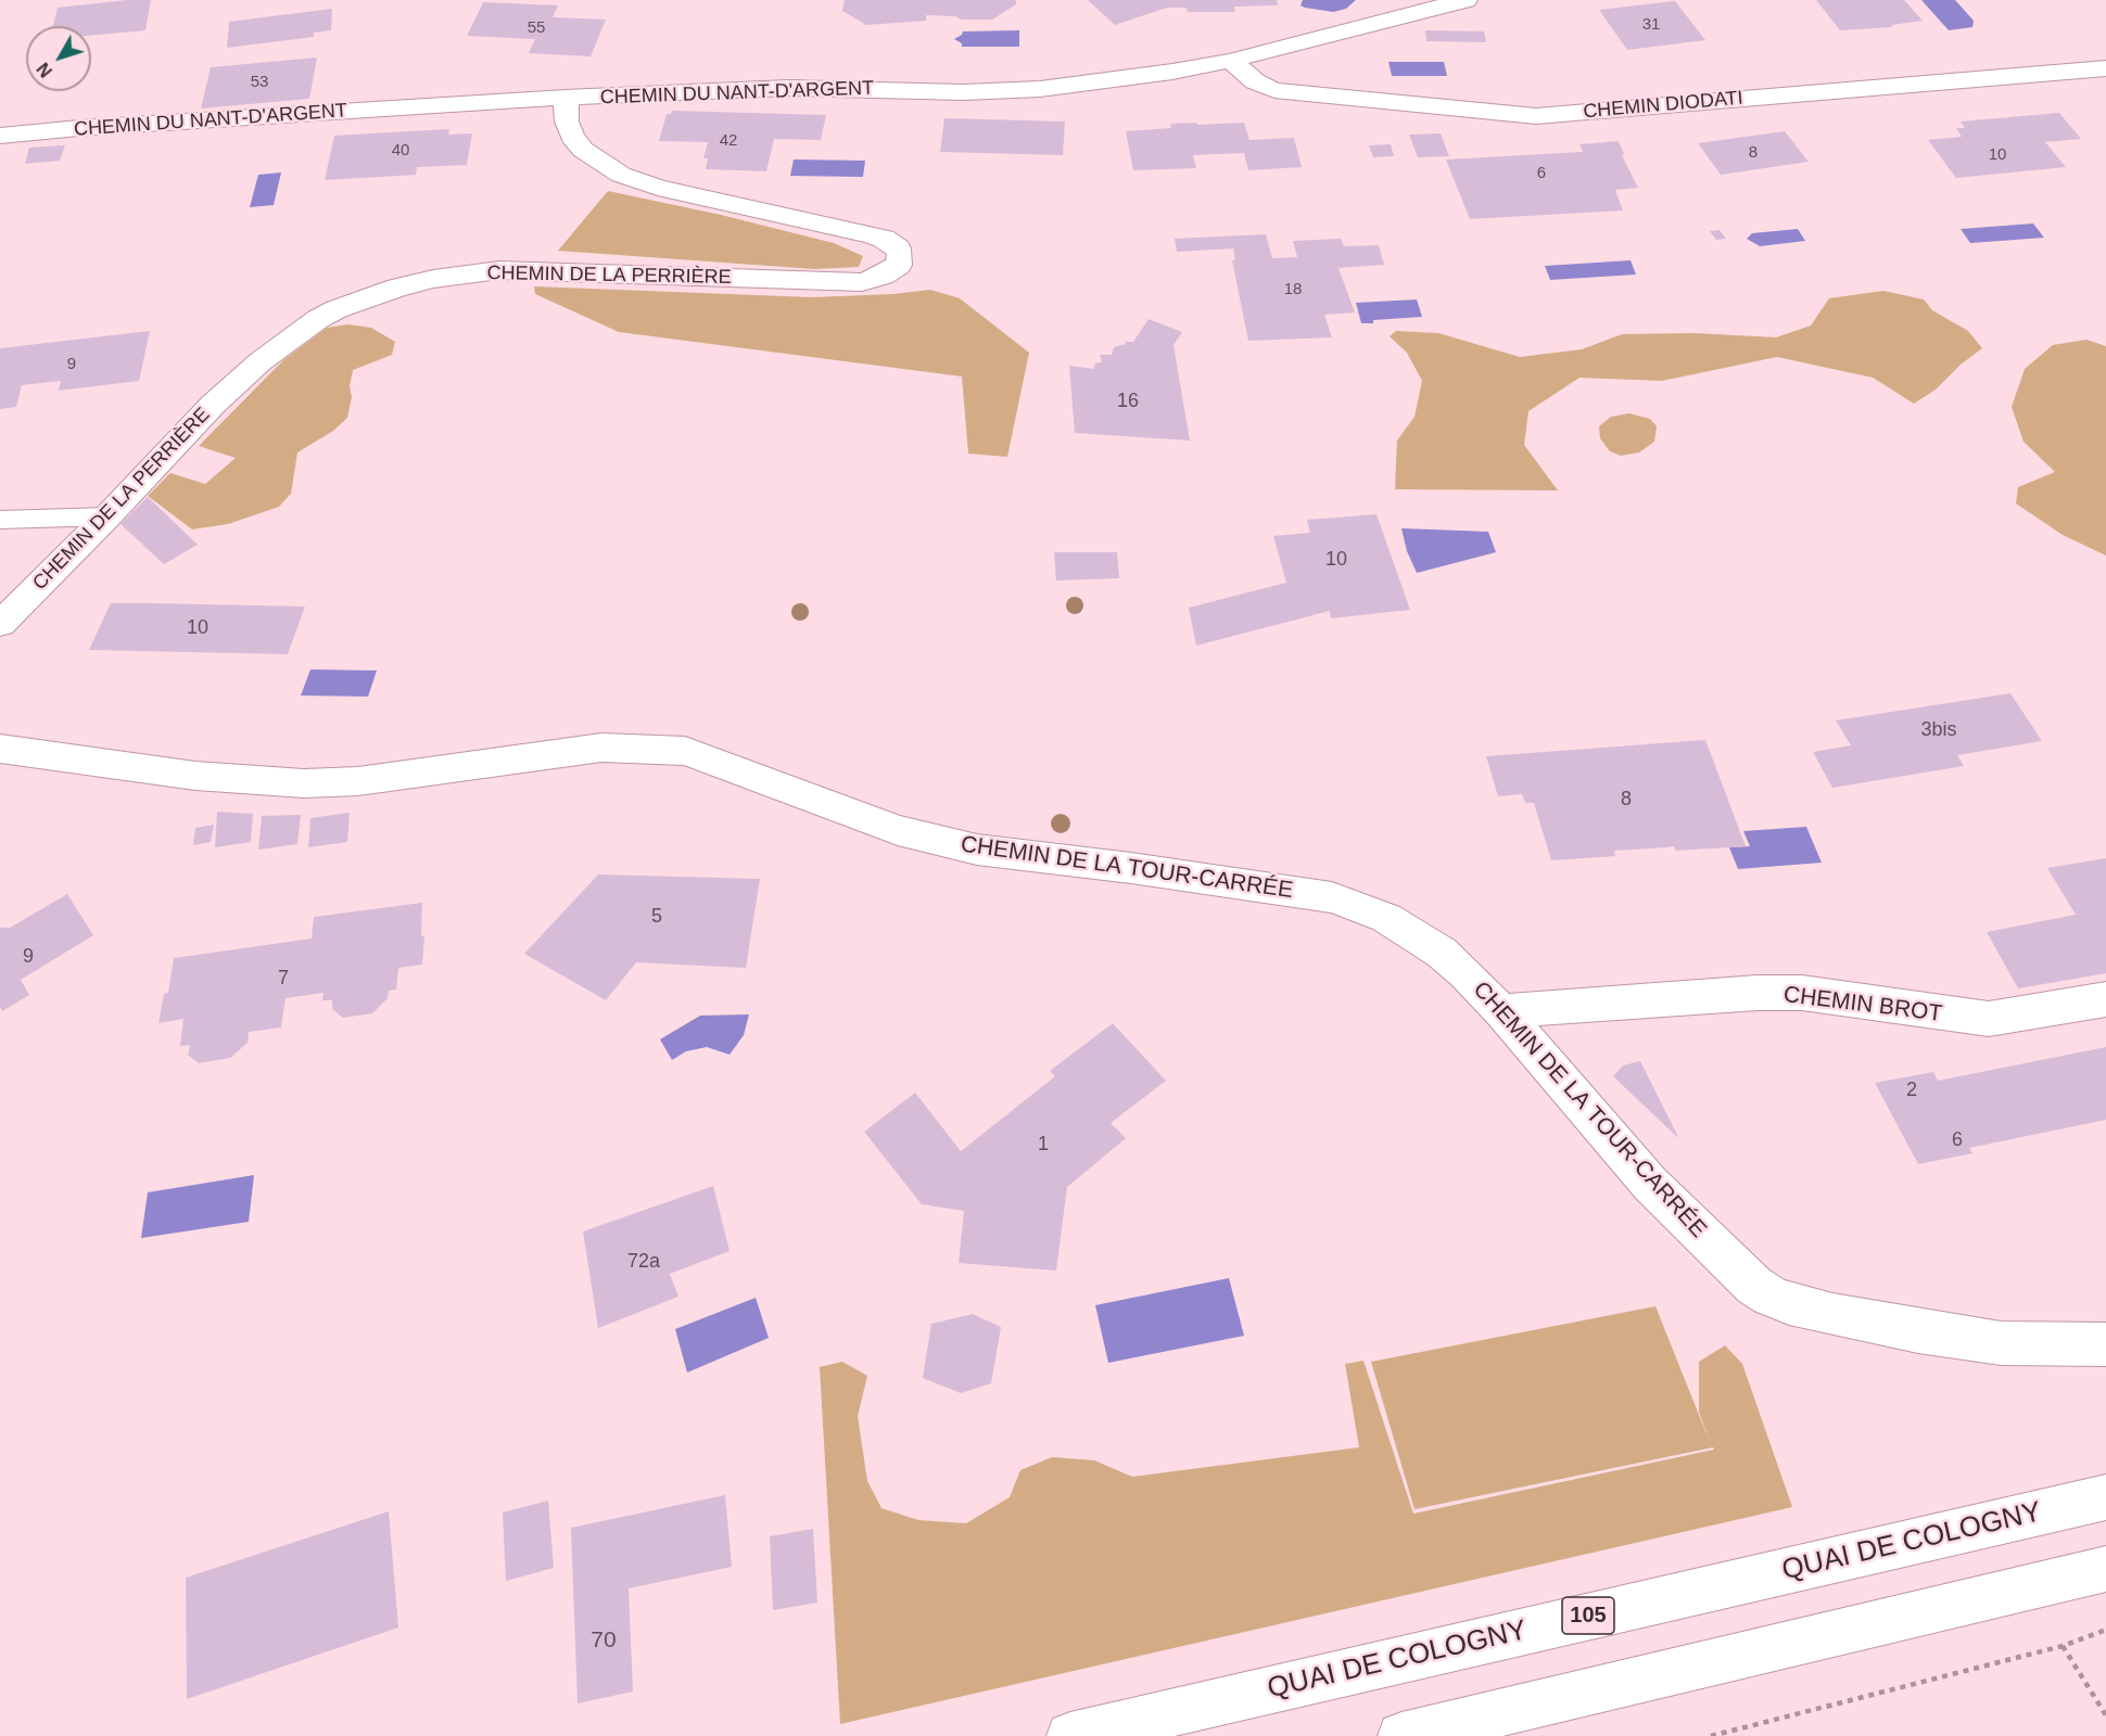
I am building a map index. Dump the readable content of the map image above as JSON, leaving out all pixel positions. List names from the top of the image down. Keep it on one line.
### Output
{"streets":{"street":["CHEMIN DU NANT-D'ARGENT","CHEMIN DIODATI","CHEMIN DE LA PERRIÈRE","CHEMIN DE LA TOUR-CARRÉE","CHEMIN BROT","QUAI DE COLOGNY","105"]},"crossings":[["CHEMIN DU NANT-D'ARGENT","CHEMIN DIODATI"],["CHEMIN DU NANT-D'ARGENT","CHEMIN DE LA PERRIÈRE"],["CHEMIN DE LA TOUR-CARRÉE","CHEMIN BROT"]],"house_numbers":["31","55","53","42","40","8","10","6","18","9","16","10","10","3bis","8","5","9","7","2","6","1","72a","70"],"north":"bottom left"}
